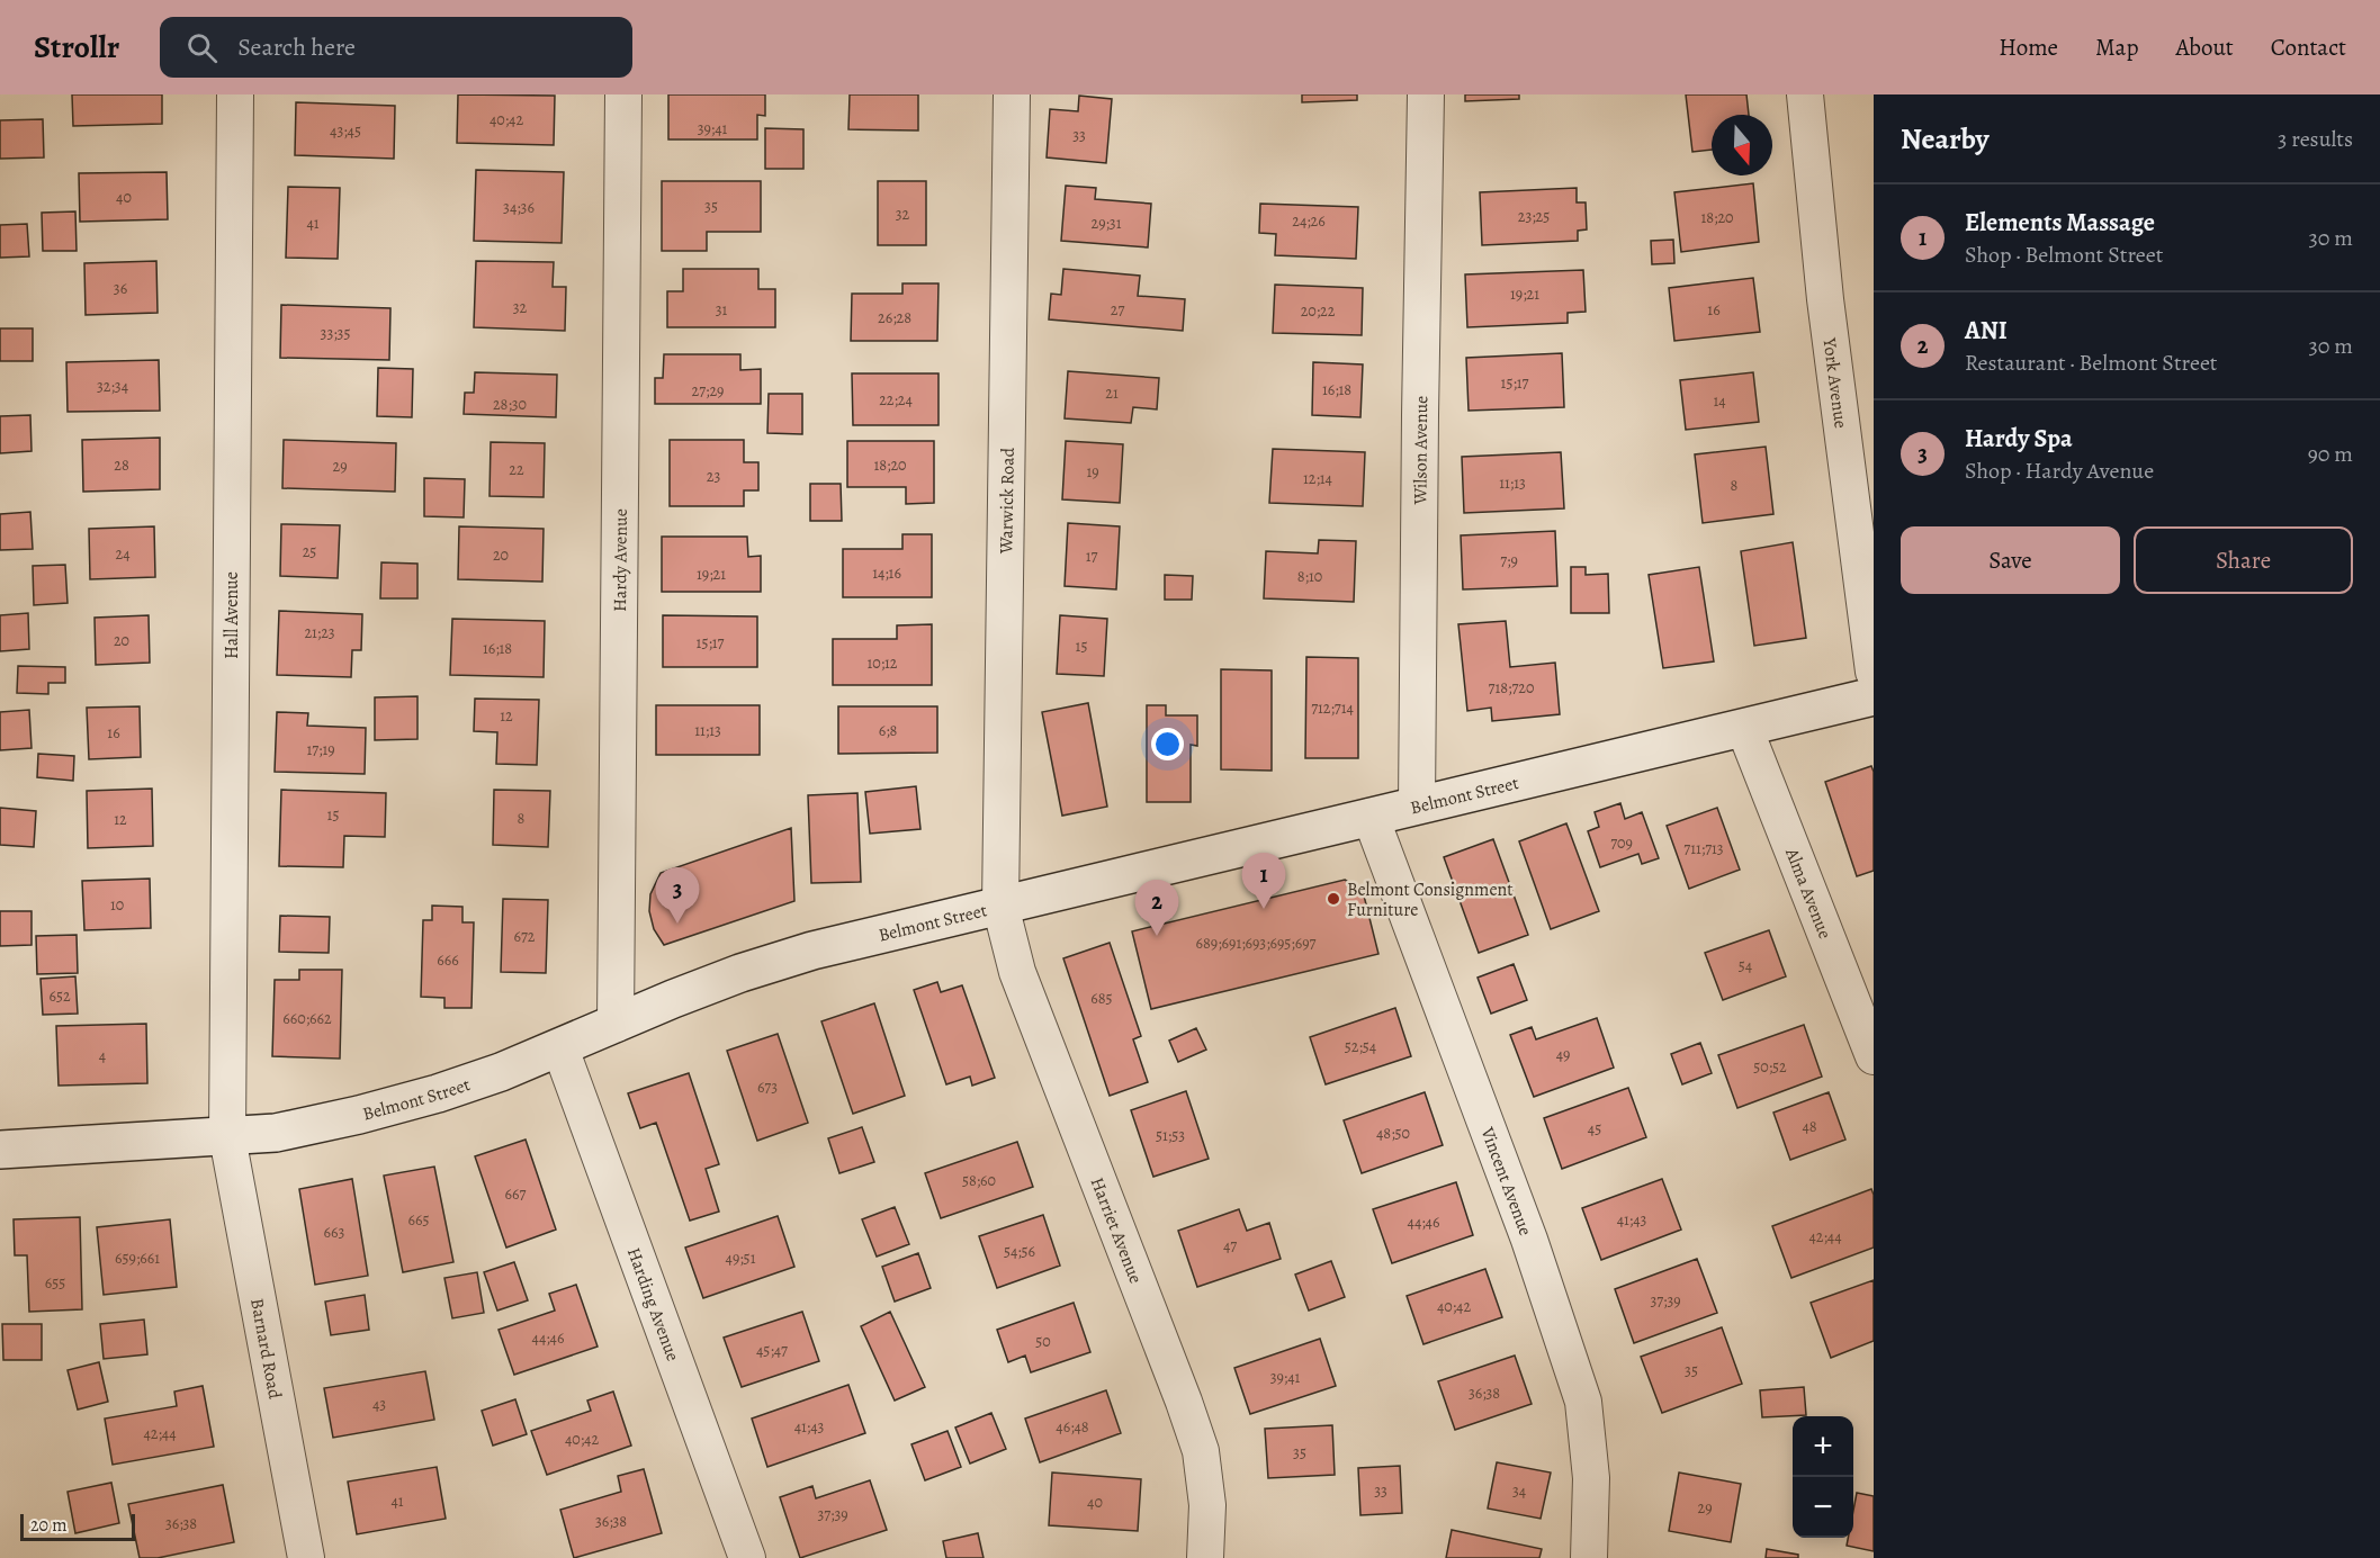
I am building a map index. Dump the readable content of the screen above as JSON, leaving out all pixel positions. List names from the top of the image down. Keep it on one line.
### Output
{"streets":{"main road":["Belmont Street"],"street":["York Avenue","Wilson Avenue","Warwick Road","Hardy Avenue","Hall Avenue","Alma Avenue","Vincent Avenue","Harriet Avenue","Harding Avenue","Barnard Road"]},"crossings":[["Wilson Avenue","Belmont Street"],["Warwick Road","Belmont Street"],["Warwick Road","Harriet Avenue"],["Hardy Avenue","Belmont Street"],["Hall Avenue","Belmont Street"],["Hall Avenue","Barnard Road"],["Belmont Street","Alma Avenue"],["Belmont Street","Vincent Avenue"],["Belmont Street","Harriet Avenue"],["Belmont Street","Harding Avenue"],["Belmont Street","Barnard Road"]],"places":["Belmont Consignment Furniture"],"house_numbers":["40;42","39;41","43;45","33","40","35","34;36","32","23;25","18;20","24;26","41","29;31","36","19;21","32","31","27","16","20;22","26;28","33;35","15;17","32;34","16;18","27;29","21","22;24","14","28;30","28","18;20","29","22","19","23","12;14","11;13","8","25","24","20","17","7;9","14;16","19;21","8;10","21;23","20","15;17","15","16;18","10;12","718;720","712;714","12","11;13","6;8","16","17;19","15","8","12","709","711;713","10","672","689;691;693;695;697","666","54","652","685","660;662","52;54","49","4","50;52","673","48","45","48;50","51;53","58;60","667","665","41;43","44;46","663","42;44","47","54;56","659;661","49;51","655","37;39","40;42","44;46","50","45;47","35","39;41","36;38","43","41;43","46;48","42;44","40;42","35","33","34","41","40","29","37;39","36;38","36;38"],"scale_bar":"20 m","north":"bottom","page":{"header":"Strollr","search":"Search here","nav":["Home","Map","About","Contact"],"heading":["Nearby","3 results"],"list":[{"mark":"1","name":"Elements Massage","note":"Shop · Belmont Street","value":"30 m"},{"mark":"2","name":"ANI","note":"Restaurant · Belmont Street","value":"30 m"},{"mark":"3","name":"Hardy Spa","note":"Shop · Hardy Avenue","value":"90 m"}],"buttons":["Save","Share"],"pins":["1","3","2"],"map_buttons":["+","−"],"scale":"20 m"}}
